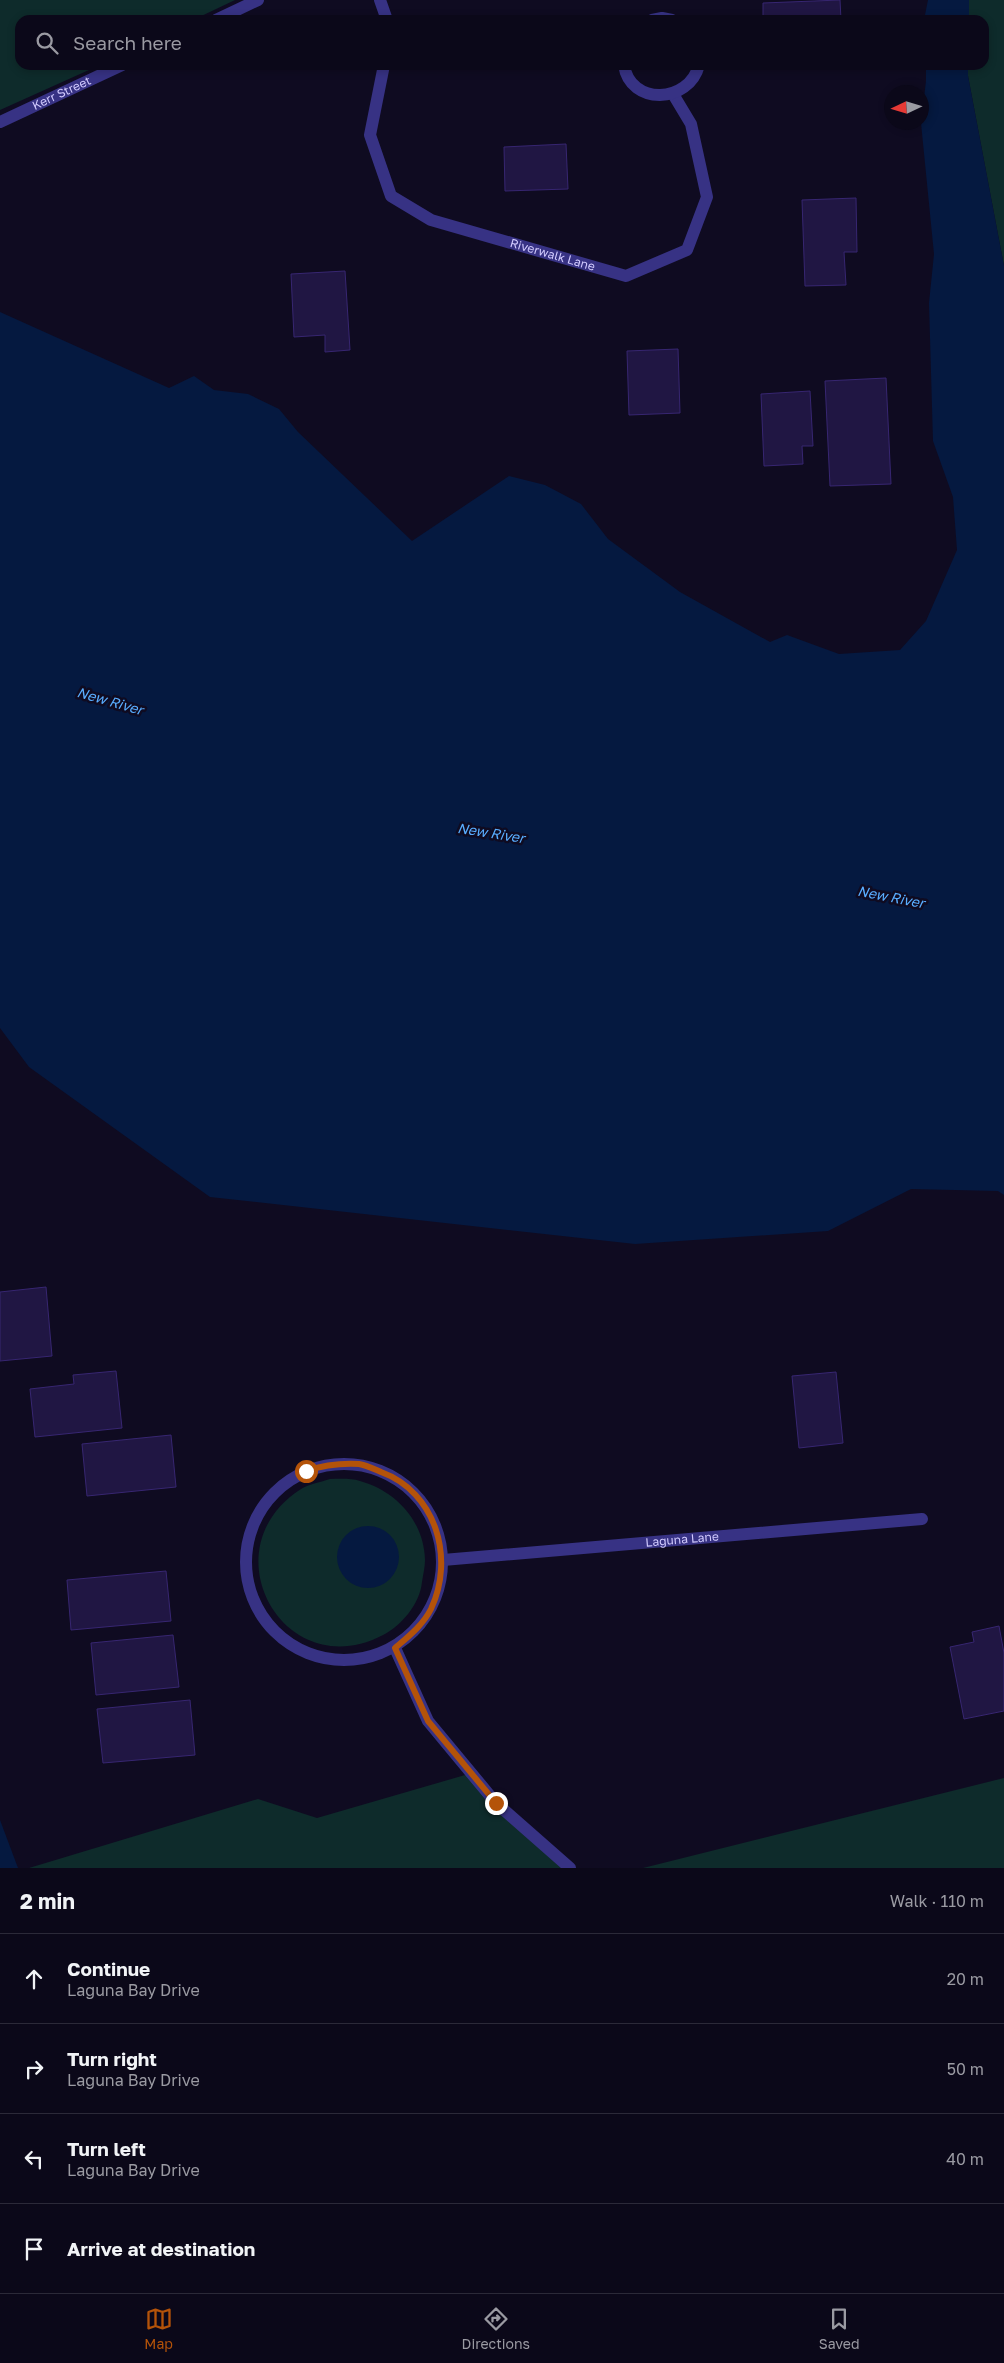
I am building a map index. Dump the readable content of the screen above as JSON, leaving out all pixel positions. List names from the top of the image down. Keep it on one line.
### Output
{"streets":{"street":["Kerr Street","Riverwalk Lane","Laguna Lane"]},"water":["New River"],"north":"left","page":{"search":"Search here","heading":["2 min","Walk · 110 m"],"list":[["Continue","Laguna Bay Drive","20 m"],["Turn right","Laguna Bay Drive","50 m"],["Turn left","Laguna Bay Drive","40 m"],"Arrive at destination"],"nav":["Map","Directions","Saved"]}}
